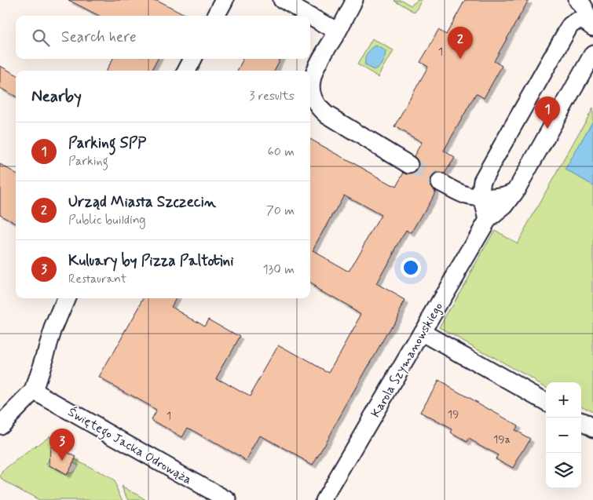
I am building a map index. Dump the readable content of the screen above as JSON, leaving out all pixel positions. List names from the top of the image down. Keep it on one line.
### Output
{"streets":{"street":["Karola Szymanowskiego","Świętego Jacka Odrowąża"]},"house_numbers":["1","19","1","19a"],"page":{"search":"Search here","pins":["2","1","3"],"heading":["Nearby","3 results"],"list":[{"mark":"1","name":"Parking SPP","note":"Parking","value":"60 m"},{"mark":"2","name":"Urząd Miasta Szczecin","note":"Public building","value":"70 m"},{"mark":"3","name":"Kuluary by Pizza Paltotini","note":"Restaurant","value":"130 m"}],"map_buttons":["+","−"]}}
